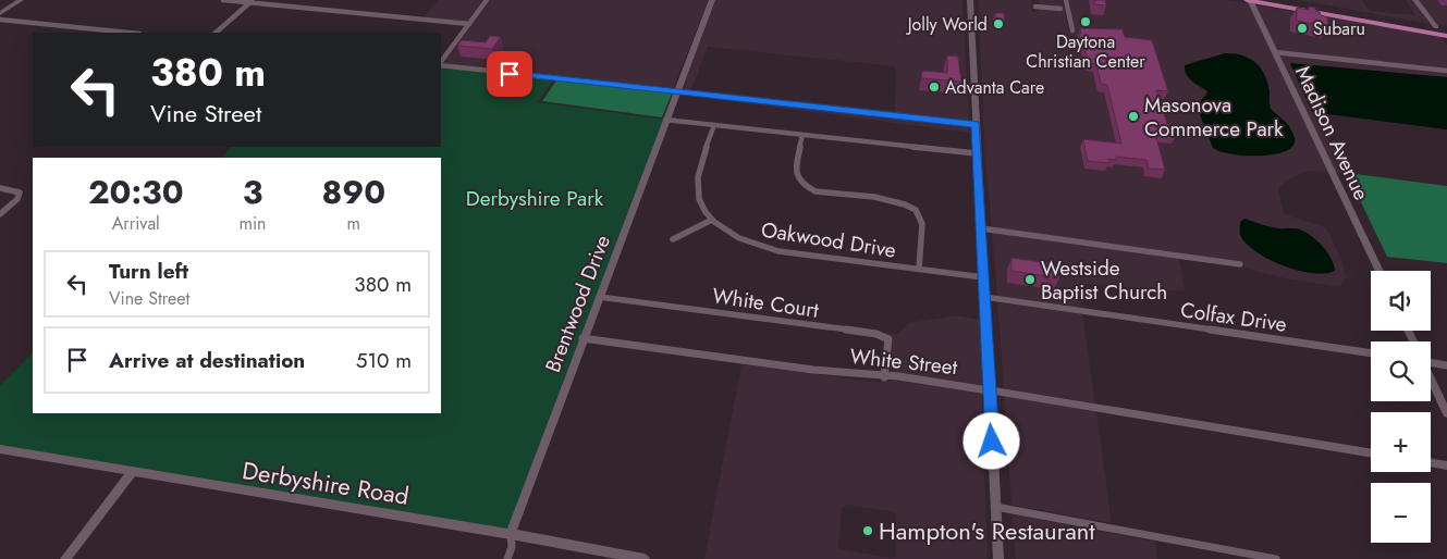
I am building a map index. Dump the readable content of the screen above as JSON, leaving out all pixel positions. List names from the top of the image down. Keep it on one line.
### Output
{"streets":{"street":["Madison Avenue","Oakwood Drive","White Court","Brentwood Drive","Colfax Drive","White Street","Derbyshire Road"]},"crossings":[["White Court","Brentwood Drive"],["White Court","White Street"],["Brentwood Drive","White Street"],["Brentwood Drive","Derbyshire Road"]],"parks":["Derbyshire Park"],"places":["Daytona Christian Center","Jolly World","Subaru","Advanta Care","Masonova Commerce Park","Westside Baptist Church","Hampton's Restaurant"],"page":{"turn":["380 m","Vine Street"],"eta":["20:30","Arrival","3","min","890","m"],"list":[{"name":"Turn left","note":"Vine Street","value":"380 m"},{"name":"Arrive at destination","value":"510 m"}],"map_buttons":["+","−"]}}
